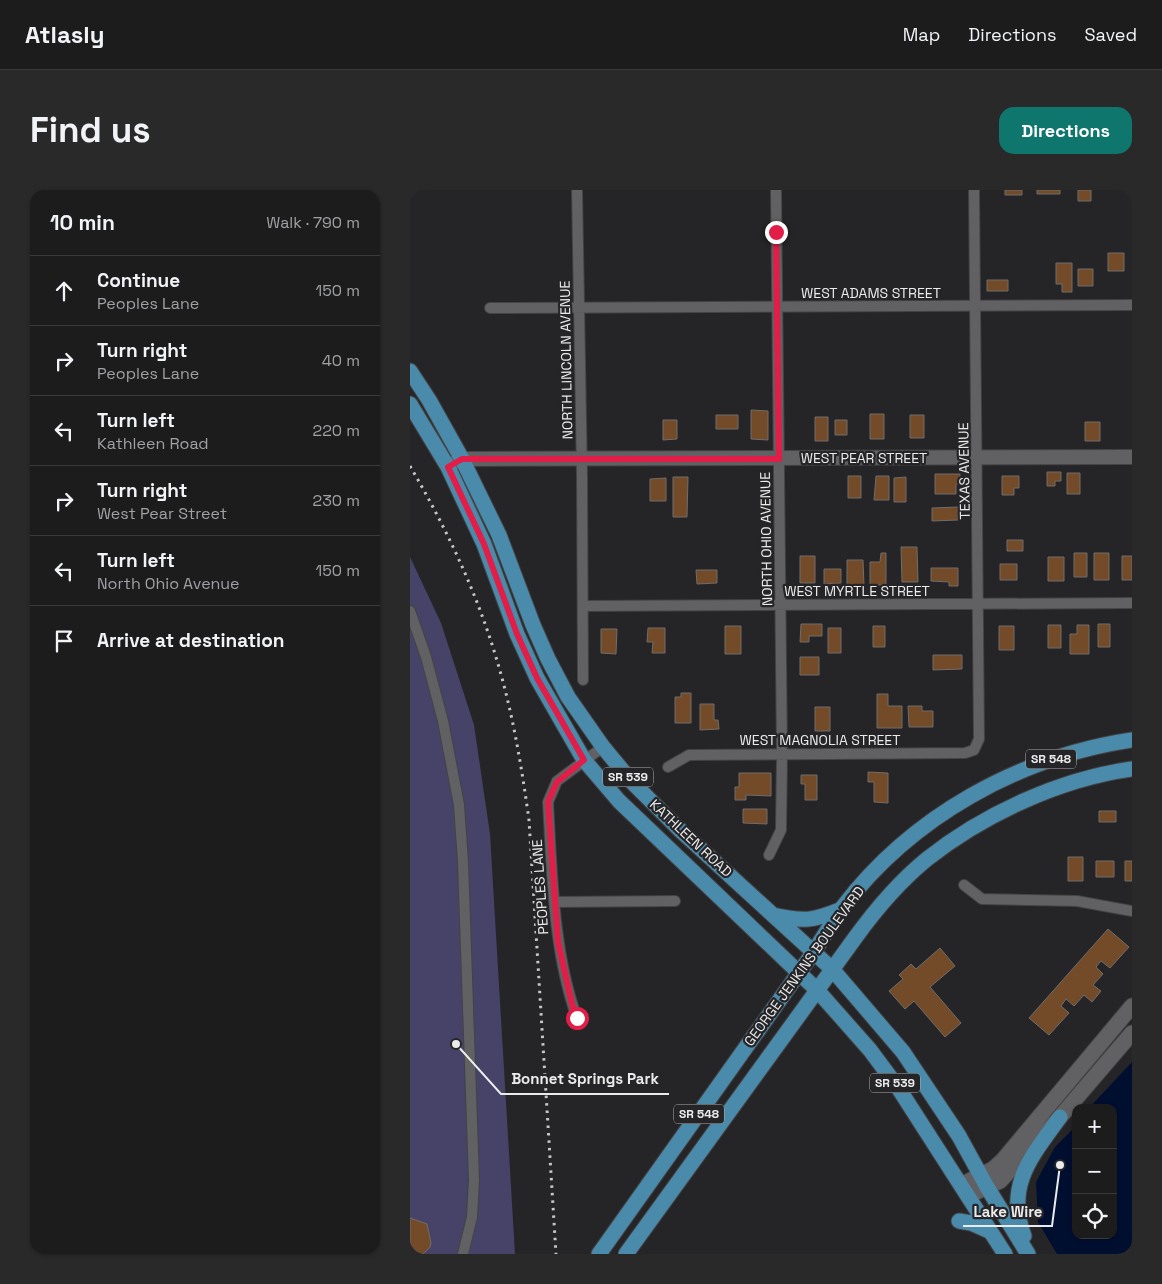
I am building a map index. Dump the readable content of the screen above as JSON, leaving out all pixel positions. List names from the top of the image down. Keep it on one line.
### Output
{"streets":{"main road":["SR 548","SR 539","KATHLEEN ROAD","GEORGE JENKINS BOULEVARD"],"street":["WEST ADAMS STREET","NORTH LINCOLN AVENUE","WEST PEAR STREET","TEXAS AVENUE","NORTH OHIO AVENUE","WEST MYRTLE STREET","WEST MAGNOLIA STREET","PEOPLES LANE"]},"crossings":[["WEST ADAMS STREET","NORTH LINCOLN AVENUE"],["WEST ADAMS STREET","TEXAS AVENUE"],["WEST ADAMS STREET","NORTH OHIO AVENUE"],["NORTH LINCOLN AVENUE","WEST PEAR STREET"],["NORTH LINCOLN AVENUE","WEST MYRTLE STREET"],["WEST PEAR STREET","TEXAS AVENUE"],["WEST PEAR STREET","NORTH OHIO AVENUE"],["WEST PEAR STREET","KATHLEEN ROAD"],["TEXAS AVENUE","WEST MYRTLE STREET"],["TEXAS AVENUE","WEST MAGNOLIA STREET"],["NORTH OHIO AVENUE","WEST MYRTLE STREET"],["NORTH OHIO AVENUE","WEST MAGNOLIA STREET"],["KATHLEEN ROAD","PEOPLES LANE"],["KATHLEEN ROAD","GEORGE JENKINS BOULEVARD"]],"places":["Bonnet Springs Park","Lake Wire"],"page":{"header":"Atlasly","nav":["Map","Directions","Saved"],"buttons":"Directions","title":"Find us","heading":["10 min","Walk · 790 m"],"list":[["Continue","Peoples Lane","150 m"],["Turn right","Peoples Lane","40 m"],["Turn left","Kathleen Road","220 m"],["Turn right","West Pear Street","230 m"],["Turn left","North Ohio Avenue","150 m"],"Arrive at destination"],"map_buttons":["+","−"]}}
